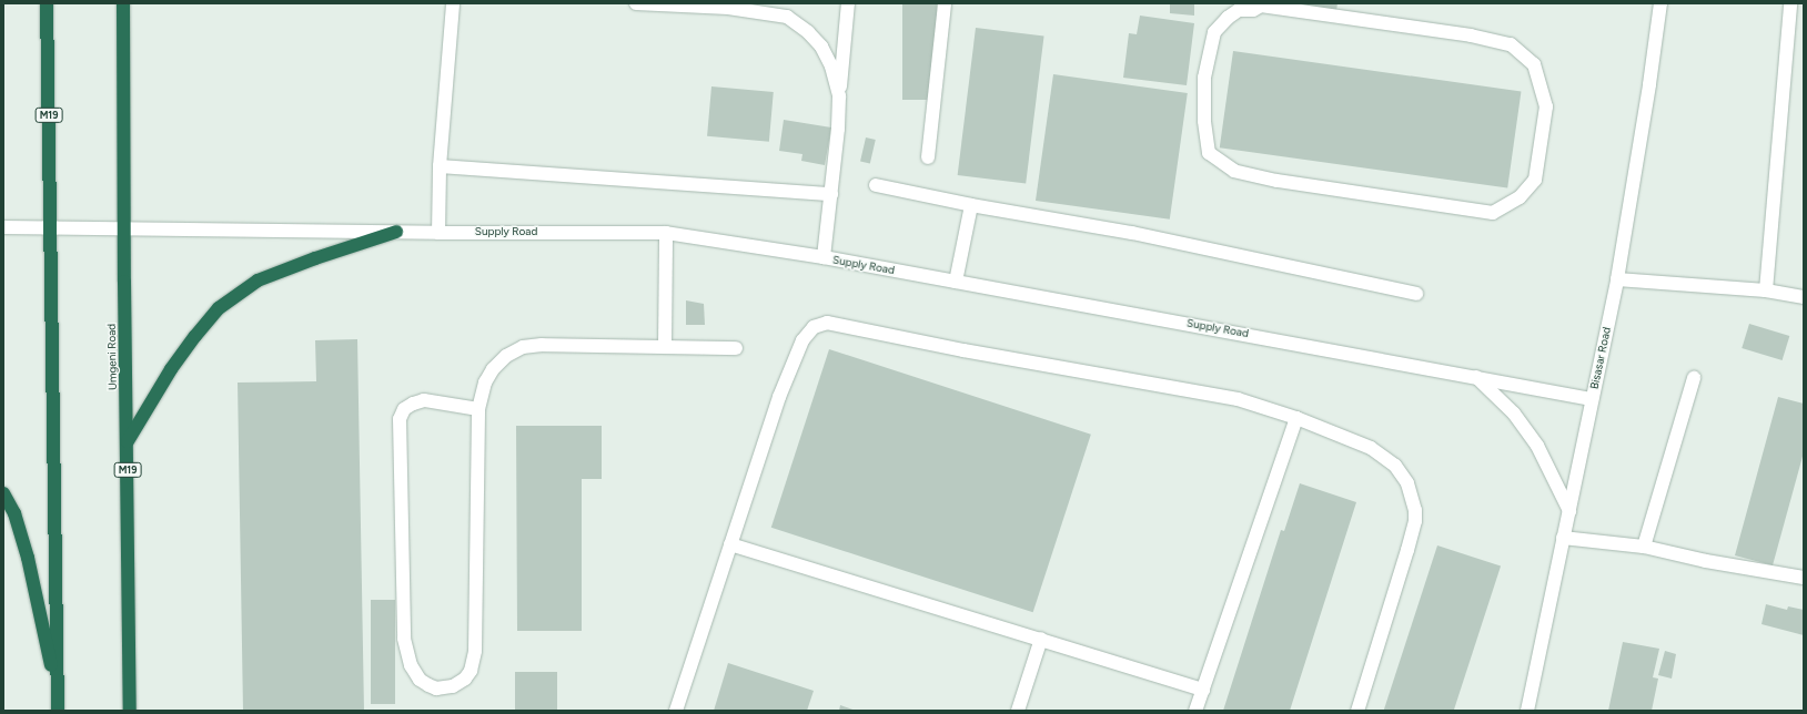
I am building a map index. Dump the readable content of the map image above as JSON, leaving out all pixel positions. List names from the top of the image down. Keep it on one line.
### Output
{"streets":{"highway":["M19","Umgeni Road"],"street":["Supply Road","Bisasar Road"]},"crossings":[["M19","Supply Road"],["Supply Road","Umgeni Road"],["Supply Road","Bisasar Road"]]}
